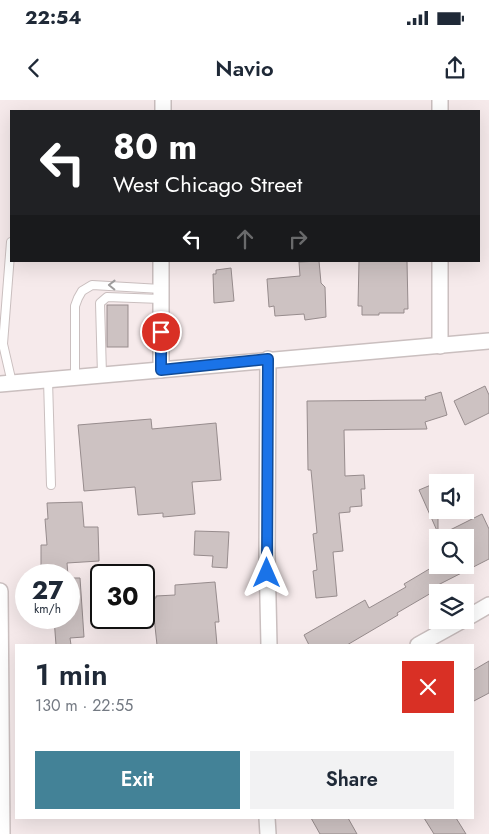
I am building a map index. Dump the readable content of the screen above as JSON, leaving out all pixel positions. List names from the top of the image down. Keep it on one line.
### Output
{"page":{"status":"22:54","header":"Navio","turn":["80 m","West Chicago Street"],"speed":"27 km/h","limit":"30","heading":["1 min","130 m · 22:55"],"buttons":["Exit","Share"]}}
